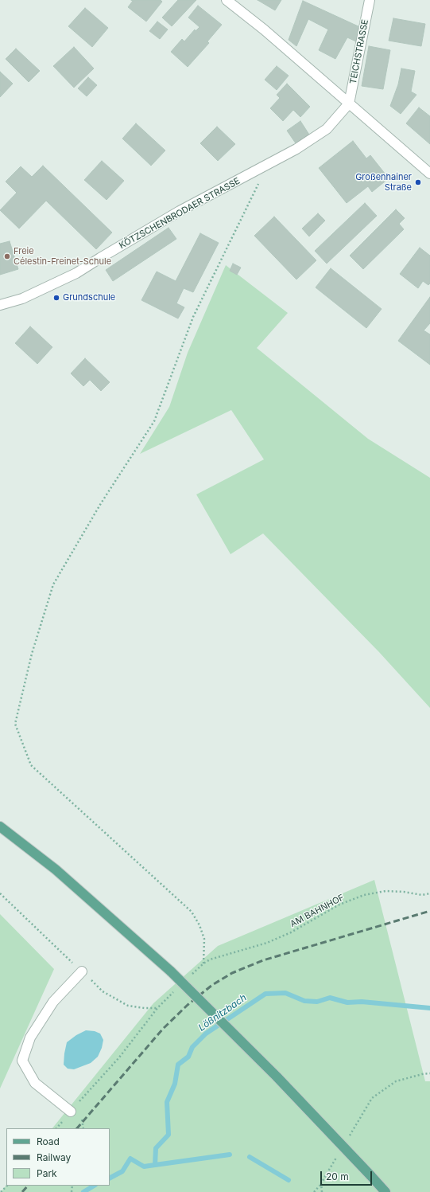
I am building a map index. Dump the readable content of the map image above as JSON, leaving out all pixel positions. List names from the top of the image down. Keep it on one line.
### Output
{"streets":{"street":["TEICHSTRASSE","KÖTZSCHENBRODAER STRASSE"],"path":["AM BAHNHOF"]},"crossings":[["TEICHSTRASSE","KÖTZSCHENBRODAER STRASSE"],["KÖTZSCHENBRODAER STRASSE","AM BAHNHOF"]],"water":["Lößnitzbach"],"places":["Großenhainer Straße","Freie Célestin-Freinet-Schule","Grundschule"],"legend":["Road","Railway","Park"],"scale_bar":"20 m"}
